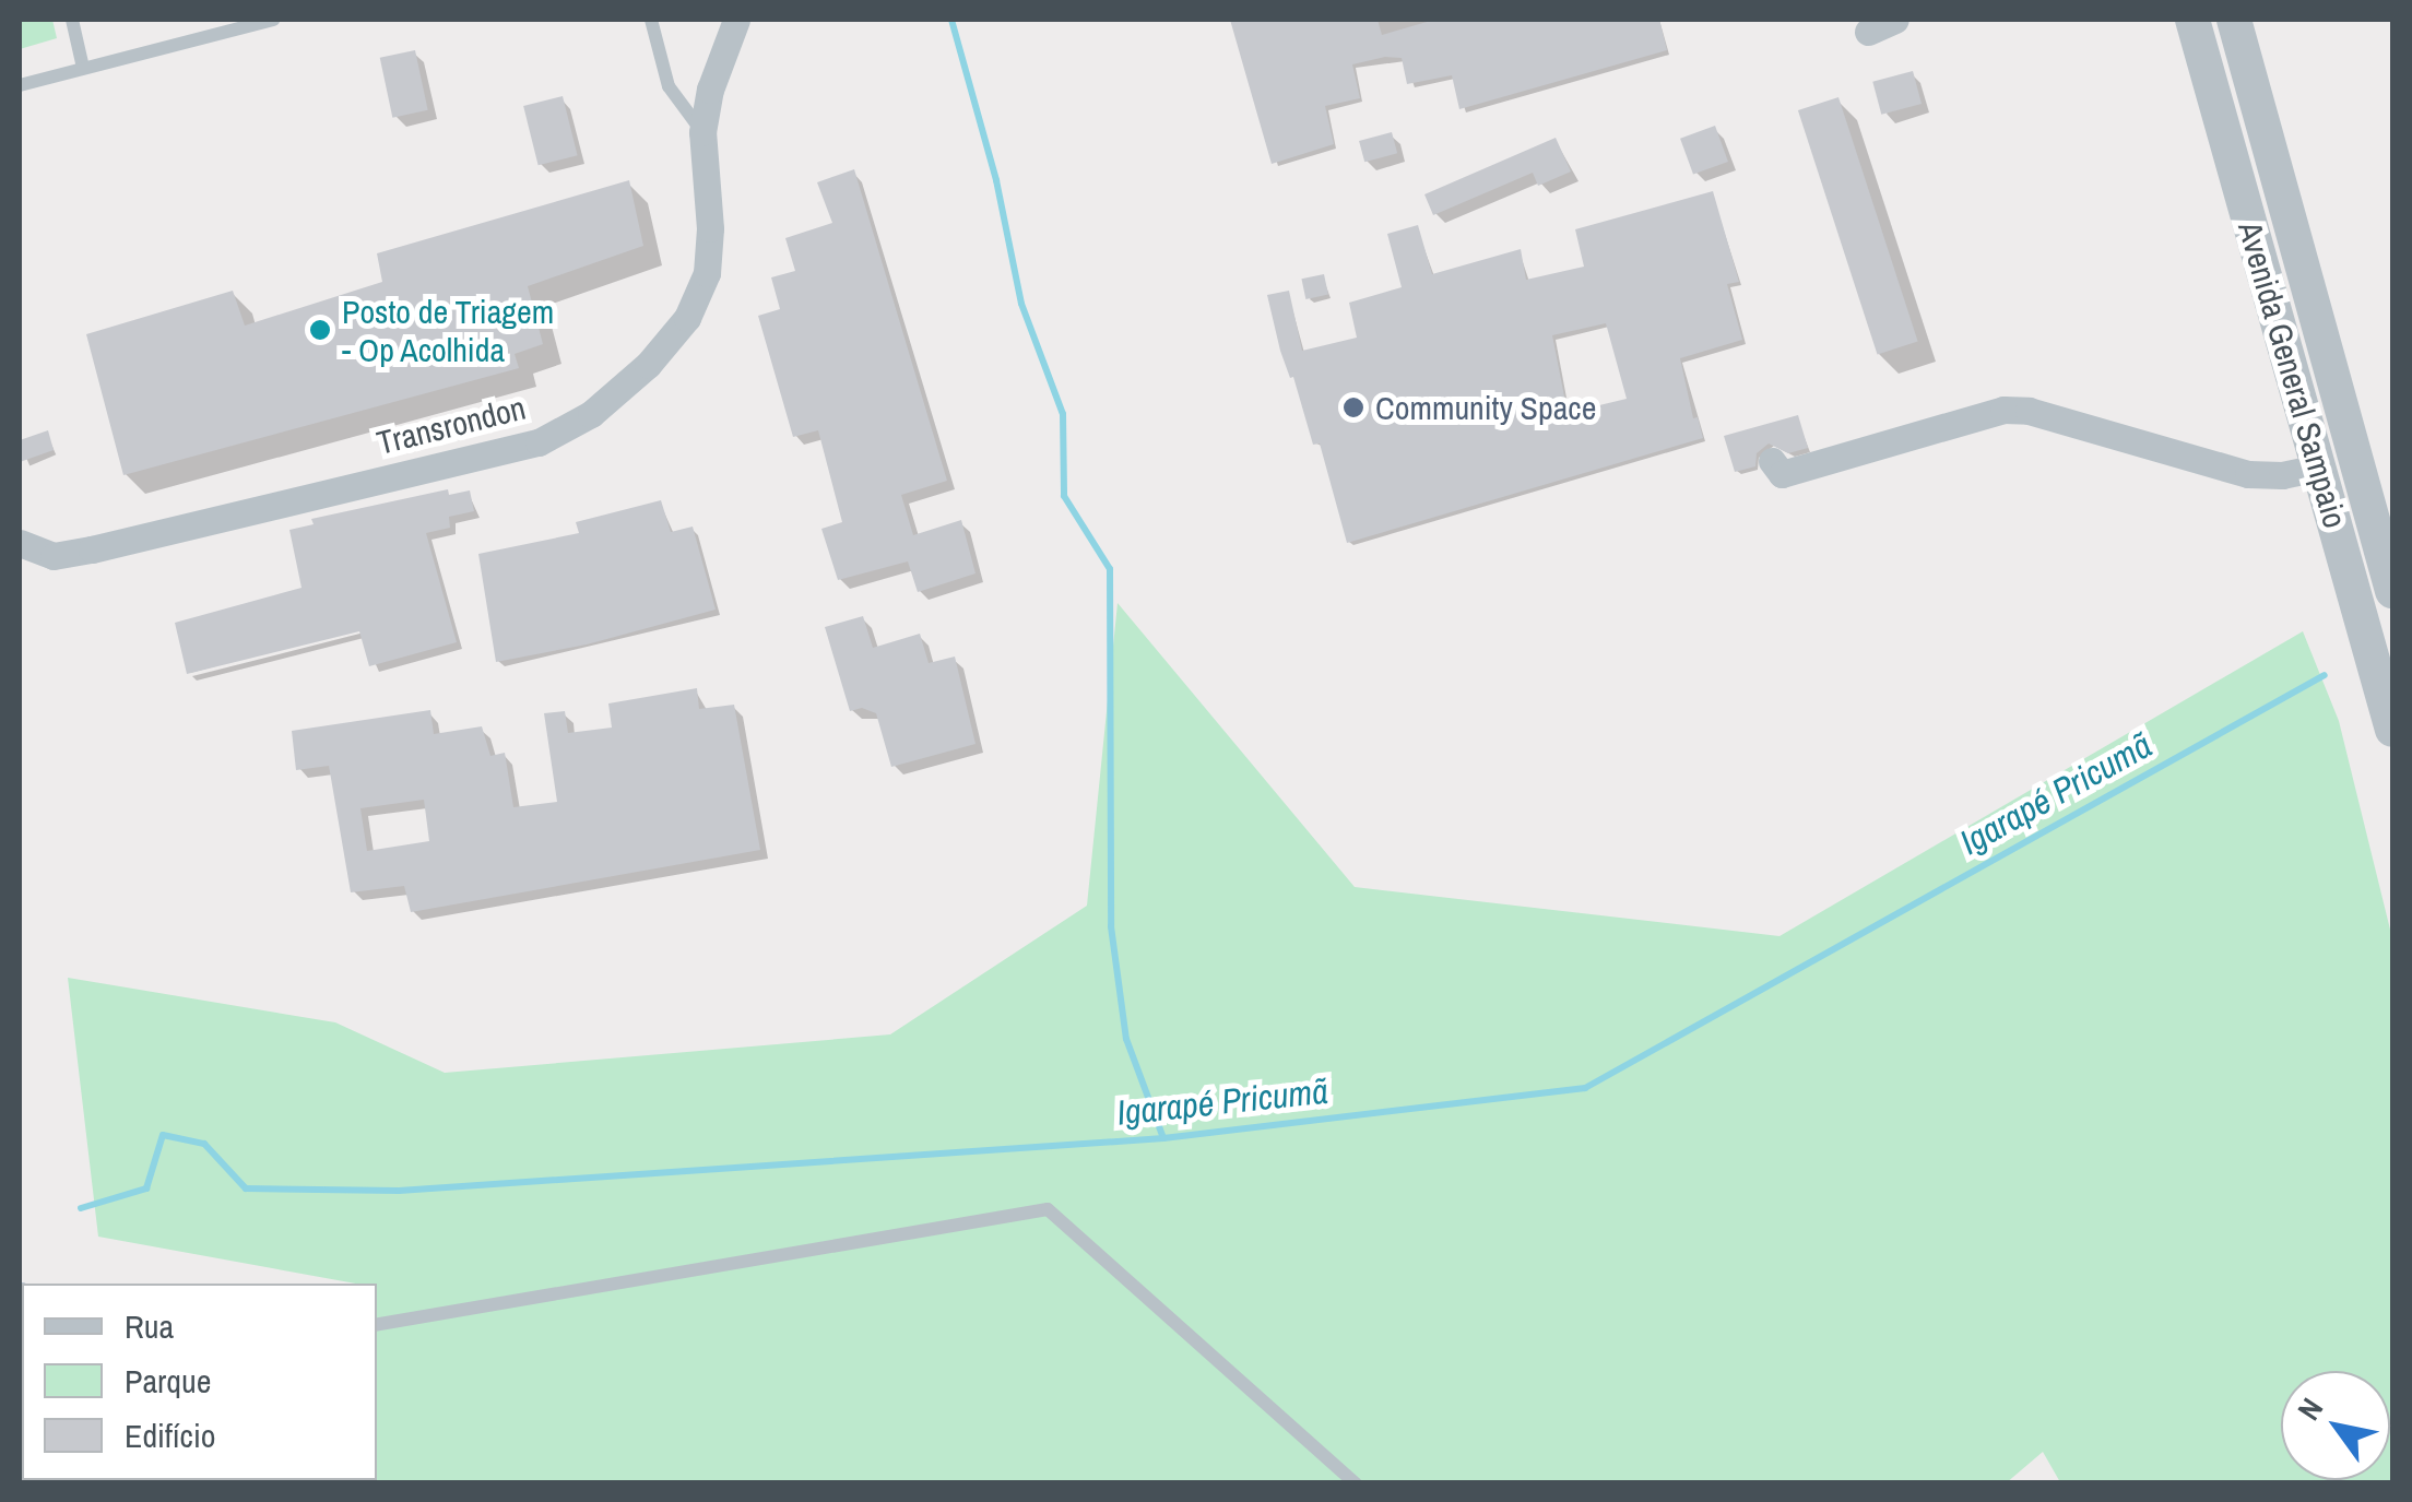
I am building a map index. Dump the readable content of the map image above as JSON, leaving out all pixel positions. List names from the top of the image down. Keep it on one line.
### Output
{"streets":{"street":["Avenida General Sampaio","Transrondon"]},"water":["Igarapé Pricumã"],"places":["Posto de Triagem - Op Acolhida","Community Space"],"legend":["Rua","Parque","Edifício"],"north":"top left"}
